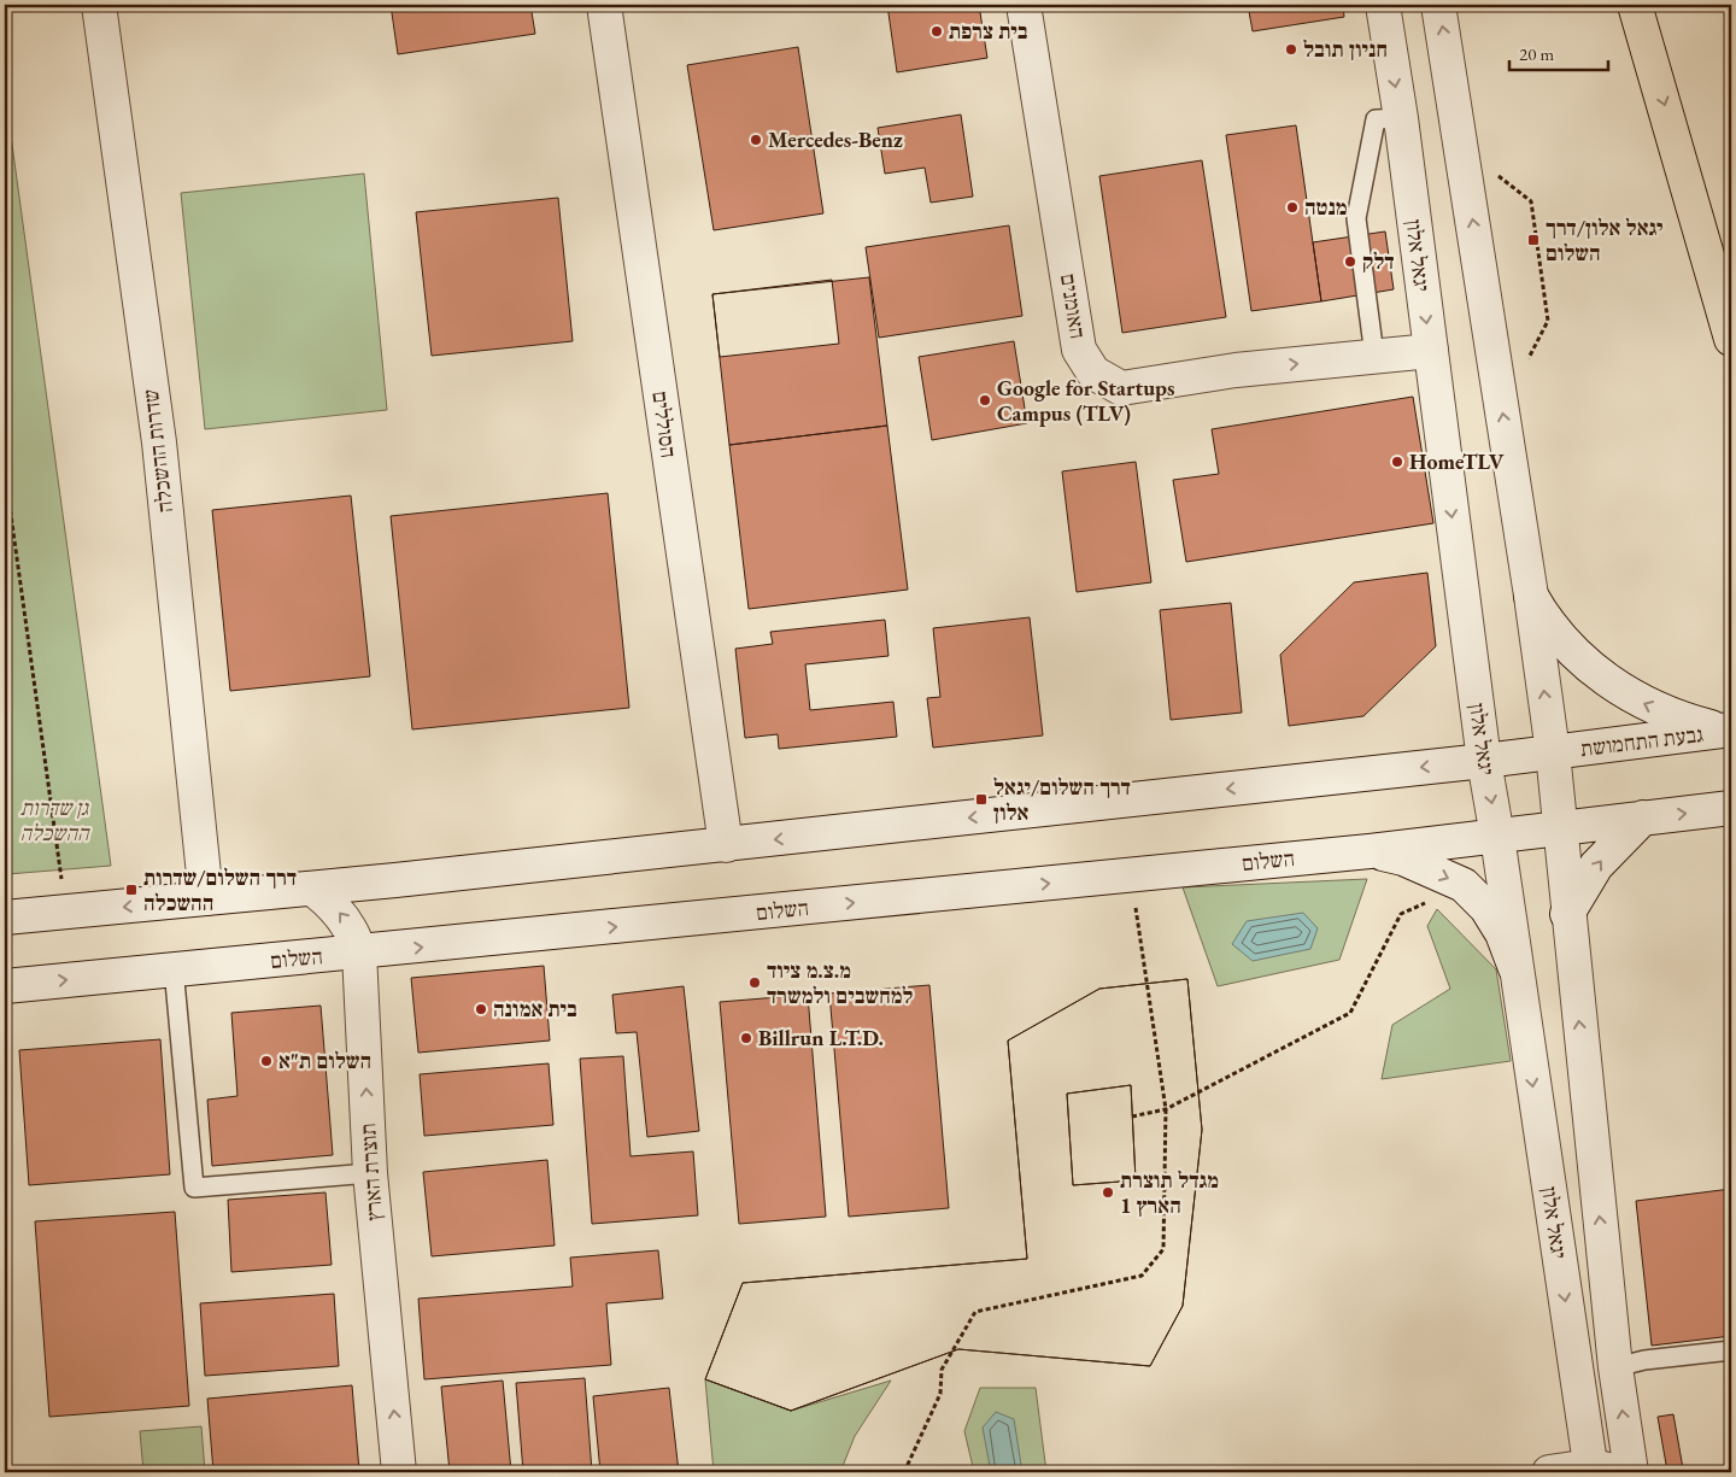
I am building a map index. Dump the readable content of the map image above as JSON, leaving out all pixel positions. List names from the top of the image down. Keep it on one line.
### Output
{"streets":{"street":["יגאל אלון","האומנים","הסוללים","שדרות ההשכלה","גבעת התחמושת","השלום","תוצרת הארץ"]},"crossings":[["יגאל אלון","האומנים"],["יגאל אלון","השלום"],["השלום","תוצרת הארץ"]],"one_way":["תוצרת הארץ"],"parks":["גן שדרות ההשכלה"],"places":{"other":["בית צרפת","חניון תובל","Mercedes-Benz","מנטה","דלק","Google for Startups Campus (TLV)","HomeTLV","מ.צ.מ ציוד למחשבים ולמשרד","בית אמונה","Billrun L.T.D.","השלום ת\"א","מגדל תוצרת הארץ 1"],"transit":["יגאל אלון/דרך השלום","דרך השלום/יגאל אלון","דרך השלום/שדרות ההשכלה"]},"scale_bar":"20 m"}
